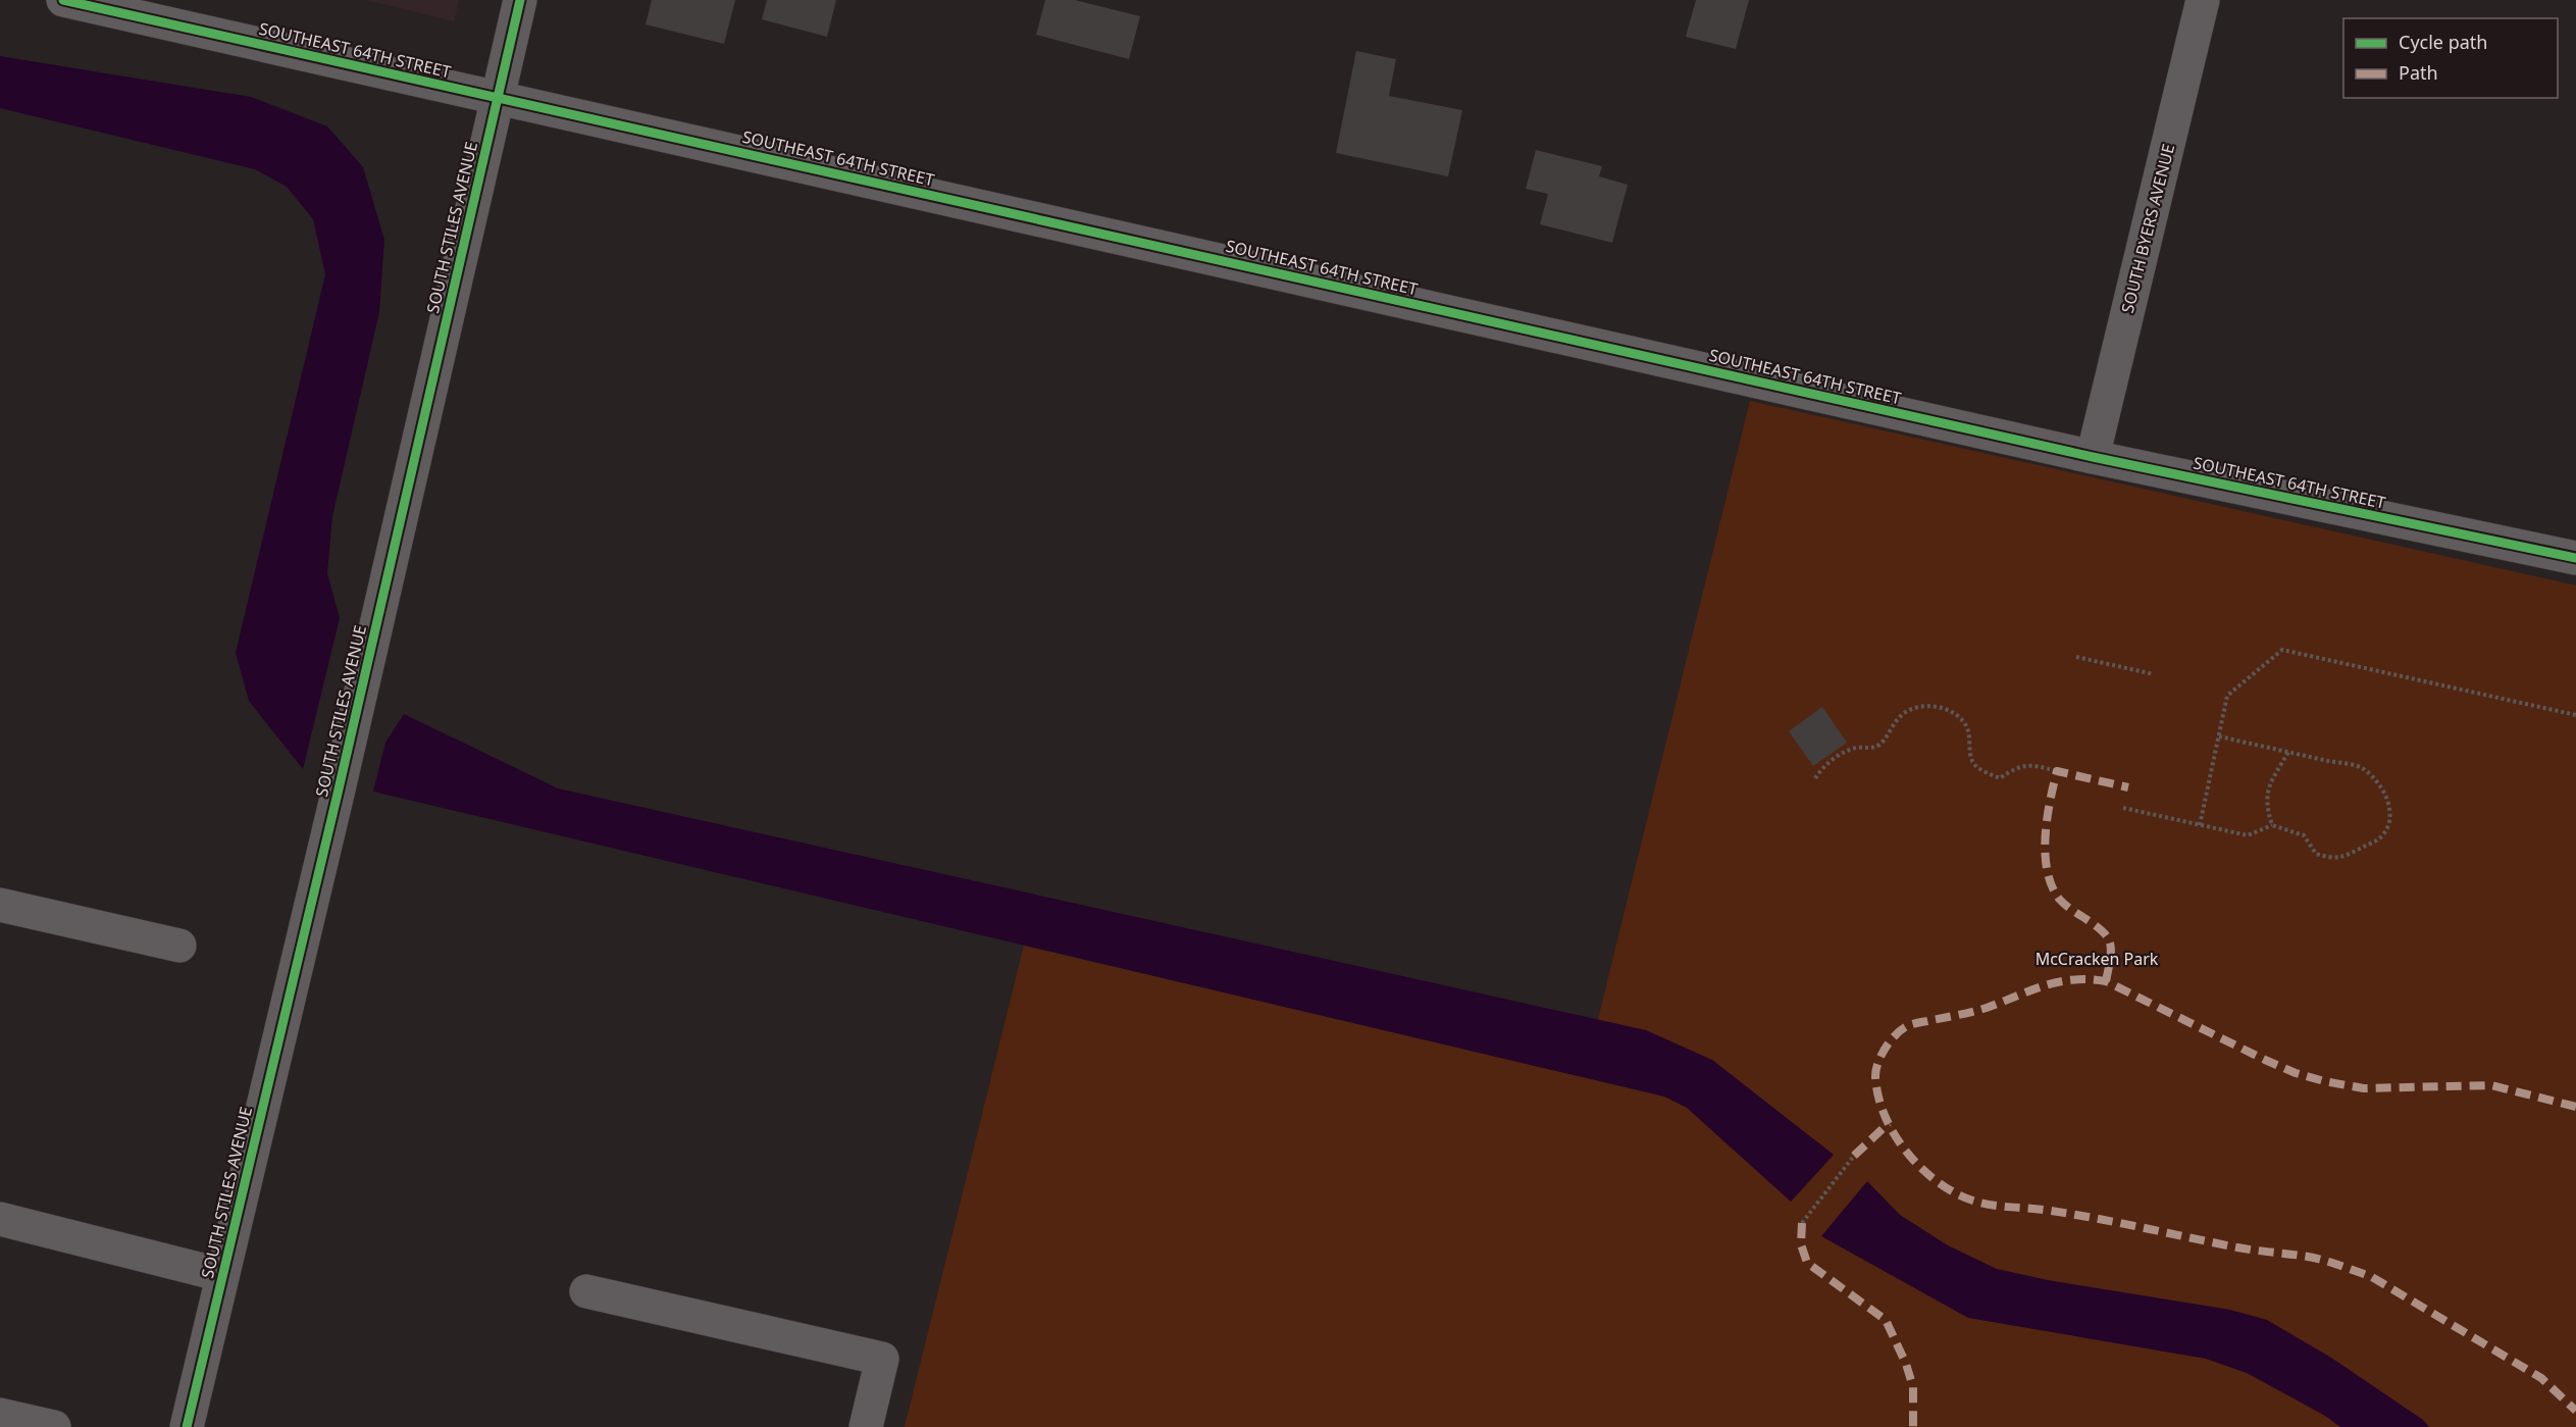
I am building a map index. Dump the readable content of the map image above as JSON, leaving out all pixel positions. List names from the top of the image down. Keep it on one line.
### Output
{"streets":{"street":["SOUTHEAST 64TH STREET","SOUTH STILES AVENUE","SOUTH BYERS AVENUE"]},"crossings":[["SOUTHEAST 64TH STREET","SOUTH STILES AVENUE"],["SOUTHEAST 64TH STREET","SOUTH BYERS AVENUE"]],"parks":["McCracken Park"],"legend":["Cycle path","Path"]}
